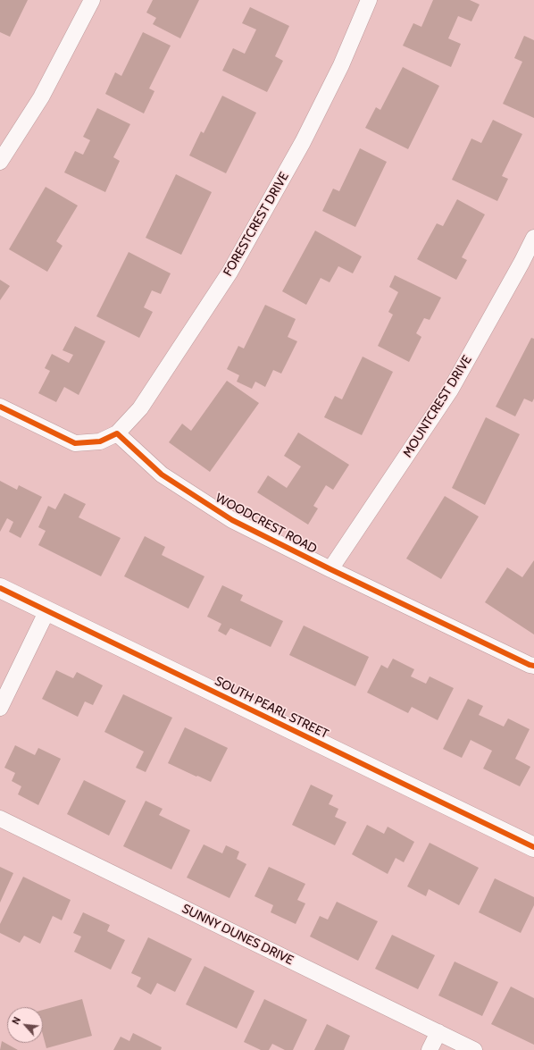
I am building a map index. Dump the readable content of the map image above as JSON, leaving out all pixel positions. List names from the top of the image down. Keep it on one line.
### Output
{"streets":{"street":["FORESTCREST DRIVE","MOUNTCREST DRIVE","WOODCREST ROAD","SOUTH PEARL STREET","SUNNY DUNES DRIVE"]},"crossings":[["FORESTCREST DRIVE","WOODCREST ROAD"],["MOUNTCREST DRIVE","WOODCREST ROAD"]],"north":"top left"}
